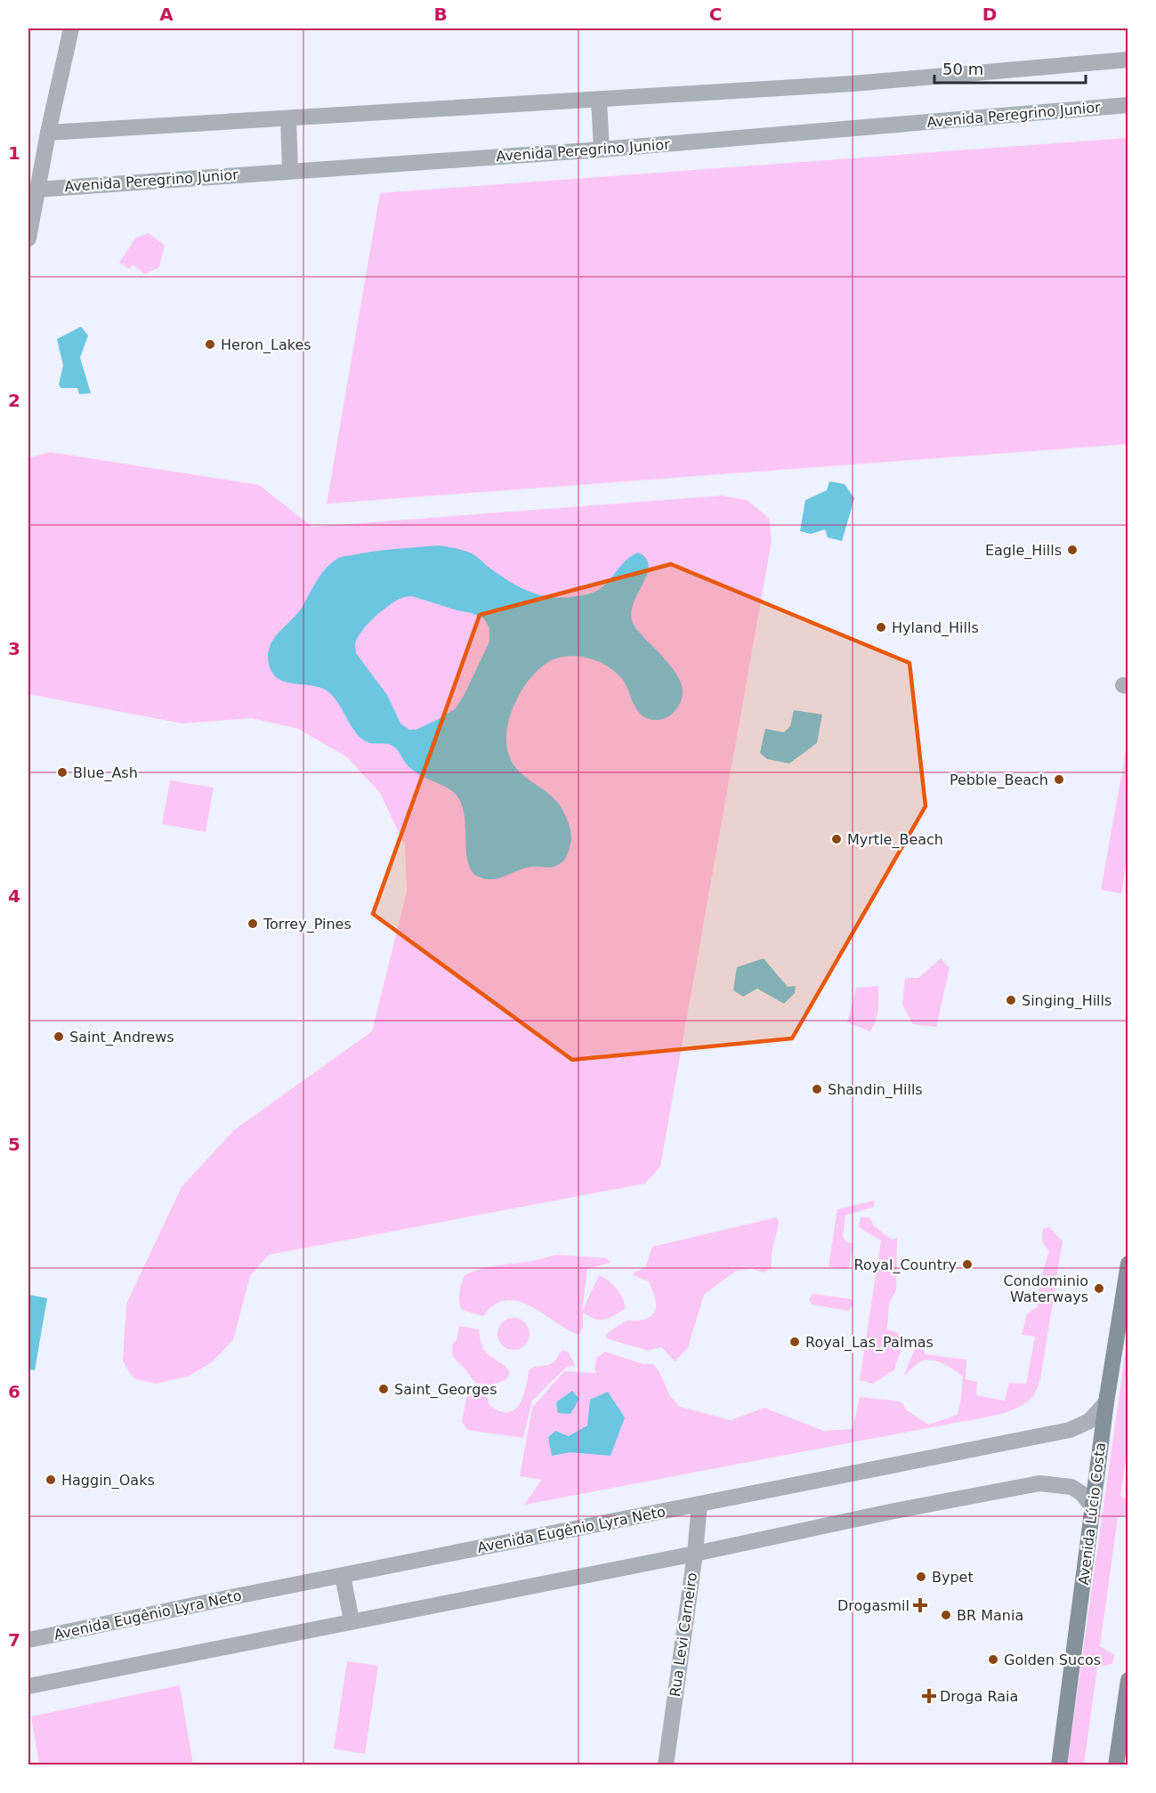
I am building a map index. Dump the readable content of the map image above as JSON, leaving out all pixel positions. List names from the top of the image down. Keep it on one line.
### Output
{"streets":{"main road":["Avenida Lúcio Costa"],"street":["Avenida Peregrino Junior","Avenida Eugênio Lyra Neto","Rua Levi Carneiro"]},"crossings":[["Avenida Lúcio Costa","Avenida Eugênio Lyra Neto"],["Avenida Eugênio Lyra Neto","Rua Levi Carneiro"]],"places":{"other":["Heron_Lakes","Eagle_Hills","Hyland_Hills","Blue_Ash","Pebble_Beach","Myrtle_Beach","Torrey_Pines","Singing_Hills","Saint_Andrews","Shandin_Hills","Royal_Country","Condominio Waterways","Royal_Las_Palmas","Saint_Georges","Haggin_Oaks","Bypet","BR Mania","Golden Sucos"],"health":["Drogasmil","Droga Raia"]},"scale_bar":"50 m","grid":{"columns":["A","B","C","D"],"rows":["1","2","3","4","5","6","7"]}}
